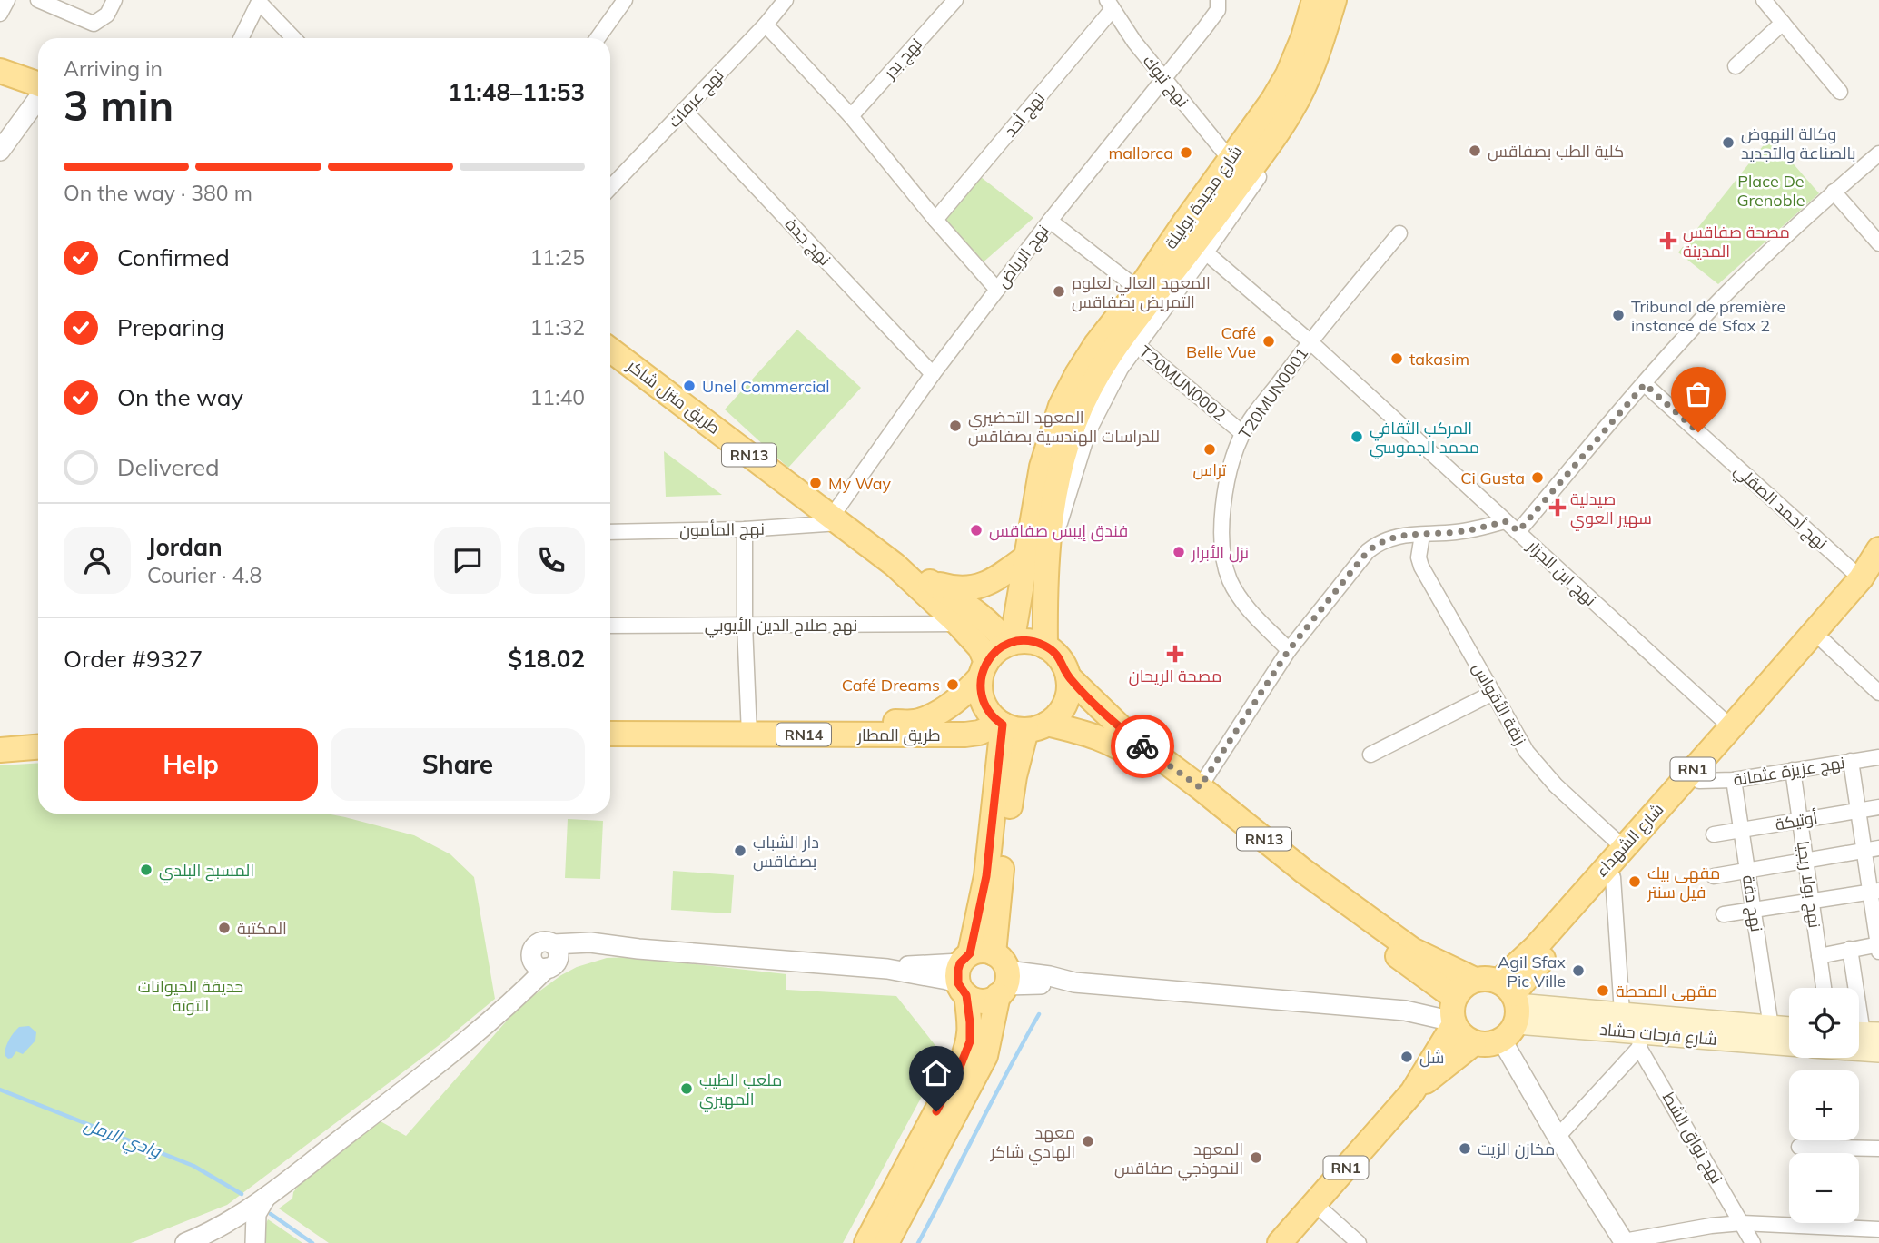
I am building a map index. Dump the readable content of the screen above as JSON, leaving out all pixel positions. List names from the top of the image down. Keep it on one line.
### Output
{"streets":{"main road":["شارع مجيدة بوليلة","طريق منزل شاكر","RN13","RN14","طريق المطار","RN1","شارع الشهداء","شارع فرحات حشاد"],"street":["نهج بدر","نهج تبوك","نهج عرفات","نهج أحد","نهج جدة","نهج الرياض","T20MUN0002","T20MUN0001","نهج أحمد الصقلي","نهج المأمون","نهج ابن الجزار","نهج صلاح الدين الأيوبي","زنقة الأقواس","نهج عزيزة عثمانة","أوتيكة","نهج بولا ريجيا","نهج دقة","نهج نواق الشط"]},"crossings":[["نهج تبوك","نهج أحد"],["نهج تبوك","شارع مجيدة بوليلة"],["نهج تبوك","نهج الرياض"],["نهج عرفات","نهج جدة"],["شارع مجيدة بوليلة","T20MUN0002"],["شارع مجيدة بوليلة","طريق منزل شاكر"],["شارع مجيدة بوليلة","RN13"],["شارع مجيدة بوليلة","نهج ابن الجزار"],["شارع مجيدة بوليلة","طريق المطار"],["نهج جدة","نهج الرياض"],["نهج الرياض","طريق منزل شاكر"],["نهج الرياض","نهج المأمون"],["T20MUN0002","T20MUN0001"],["T20MUN0001","نهج ابن الجزار"],["طريق منزل شاكر","RN13"],["طريق منزل شاكر","نهج المأمون"],["طريق منزل شاكر","نهج صلاح الدين الأيوبي"],["طريق منزل شاكر","طريق المطار"],["RN13","طريق المطار"],["RN13","RN1"],["RN13","شارع الشهداء"],["RN13","شارع فرحات حشاد"],["نهج أحمد الصقلي","شارع الشهداء"],["نهج ابن الجزار","شارع الشهداء"],["زنقة الأقواس","شارع الشهداء"],["RN1","شارع الشهداء"],["RN1","شارع فرحات حشاد"],["نهج عزيزة عثمانة","شارع الشهداء"],["نهج عزيزة عثمانة","نهج بولا ريجيا"],["نهج عزيزة عثمانة","نهج دقة"],["أوتيكة","نهج بولا ريجيا"],["أوتيكة","نهج دقة"],["شارع الشهداء","شارع فرحات حشاد"],["نهج دقة","شارع فرحات حشاد"],["شارع فرحات حشاد","نهج نواق الشط"]],"water":["وادي الرمل"],"parks":["Place De Grenoble","حديقة الحيوانات التوتة"],"places":{"other":["وكالة النهوض بالصناعة والتجديد","كلية الطب بصفاقس","mallorca","المعهد العالي لعلوم التمريض بصفاقس","Tribunal de première instance de Sfax 2","Café Belle Vue","takasim","Unel Commercial","المعهد التحضيري للدراسات الهندسية بصفاقس","المركب الثقافي محمد الجموسي","تراس","Ci Gusta","My Way","فندق إيبس صفاقس","نزل الأبرار","Café Dreams","دار الشباب بصفاقس","المسبح البلدي","مقهى بيك فيل سنتر","المكتبة","Agil Sfax Pic Ville","مقهى المحطة","شل","ملعب الطيب المهيري","معهد الهادي شاكر","مخازن الزيت","المعهد النموذجي صفاقس"],"health":["مصحة صفاقس المدينة","صيدلية سهير العوي","مصحة الريحان"]},"page":{"heading":["3 min","Arriving in","11:48–11:53"],"panel":["Jordan","Courier · 4.8","Order #9327","$18.02"],"bar":"On the way · 380 m","list":[["Confirmed","11:25"],["Preparing","11:32"],["On the way","11:40"],"Delivered"],"buttons":["Help","Share"],"map_buttons":["+","−"]}}
